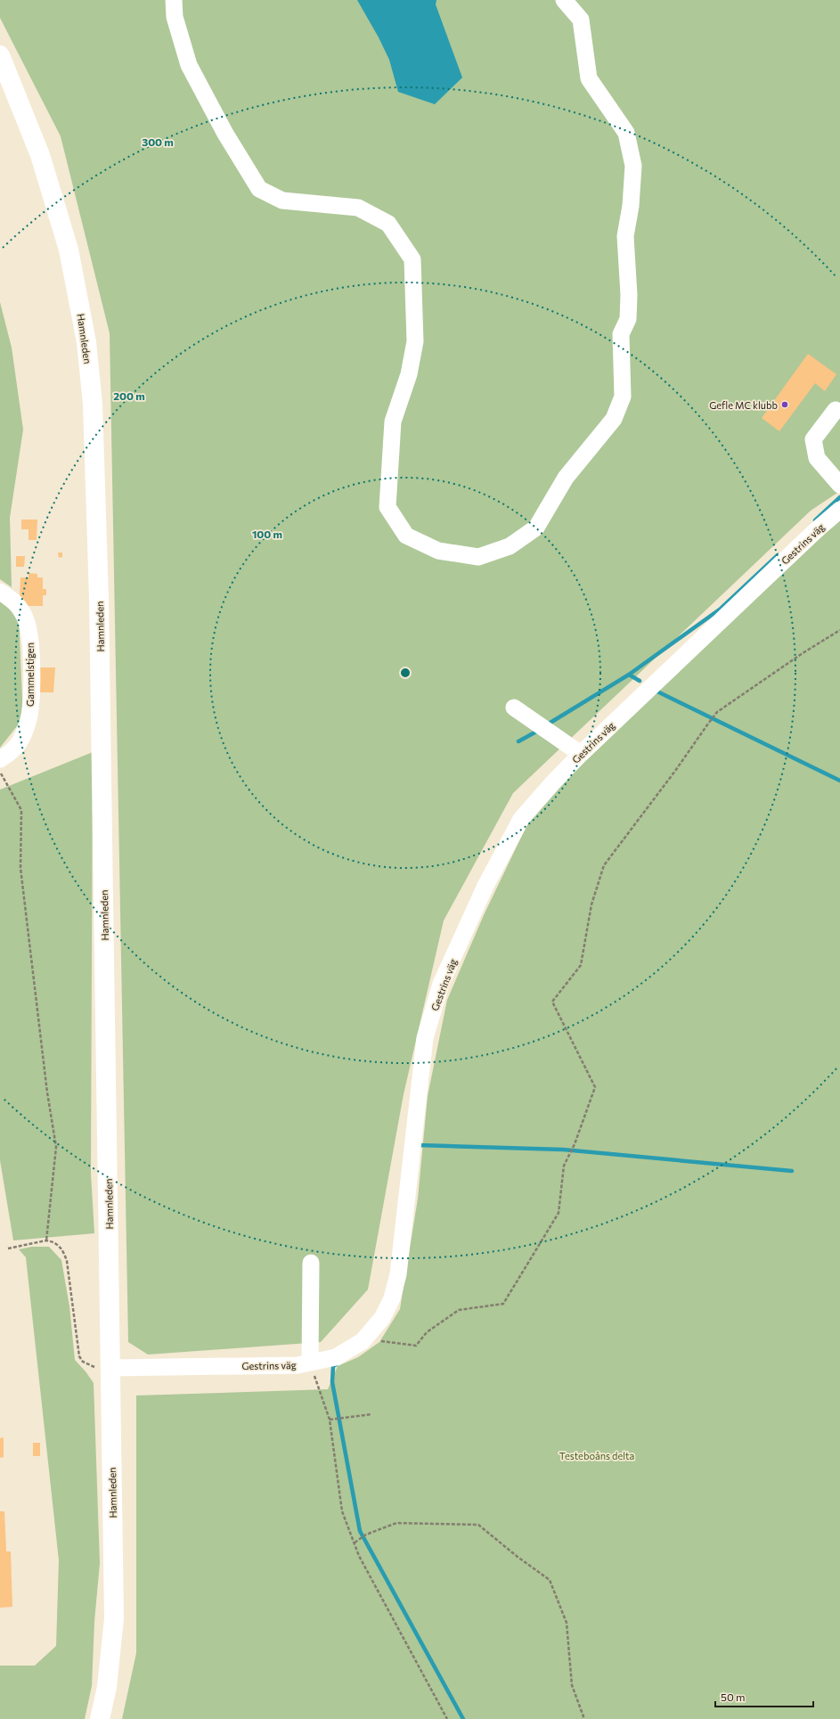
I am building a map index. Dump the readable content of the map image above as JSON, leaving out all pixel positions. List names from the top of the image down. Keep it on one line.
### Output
{"streets":{"main road":["Hamnleden"],"street":["Gestrins väg","Gammelstigen"]},"crossings":[["Hamnleden","Gestrins väg"]],"parks":["Testeboåns delta"],"places":["Gefle MC klubb"],"scale_bar":"50 m","rings":["300 m","200 m","100 m"]}
